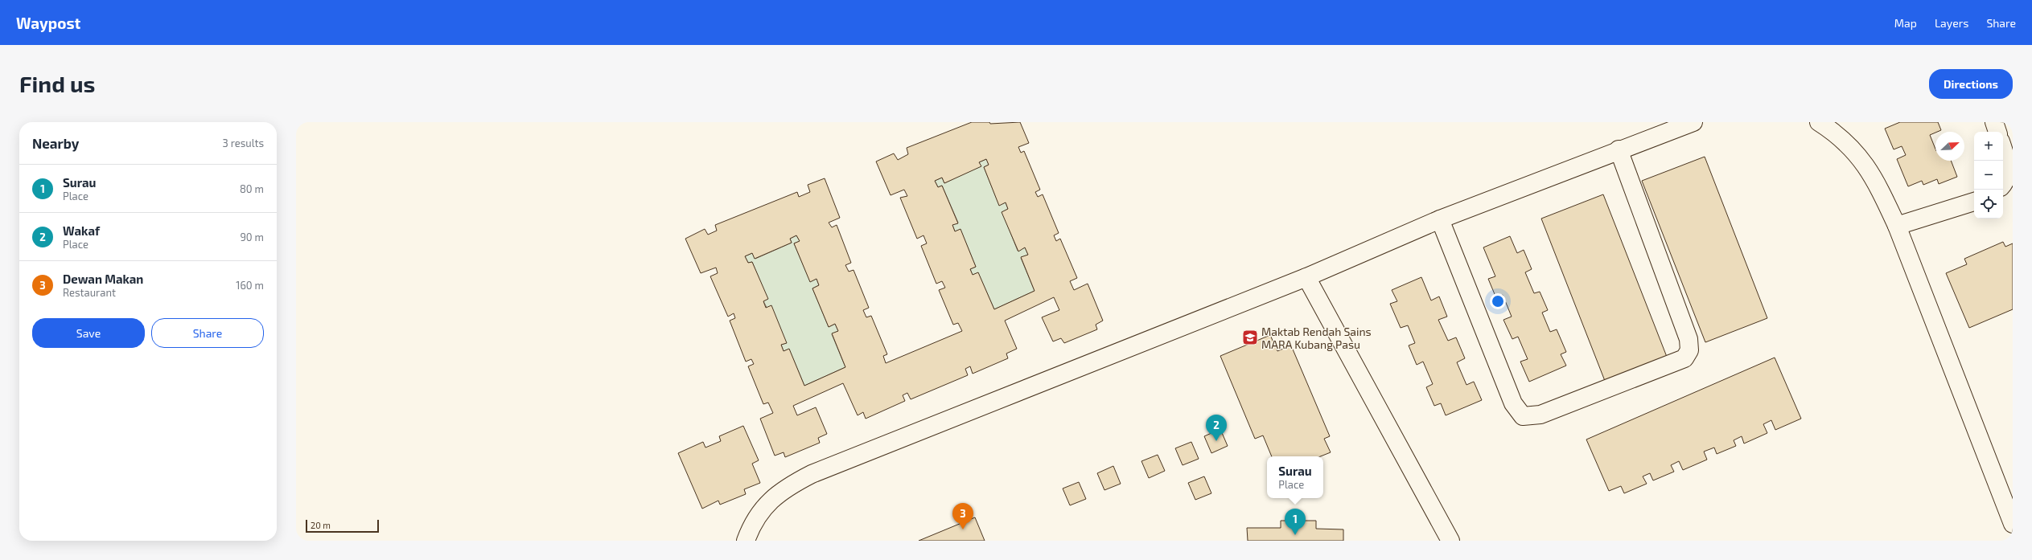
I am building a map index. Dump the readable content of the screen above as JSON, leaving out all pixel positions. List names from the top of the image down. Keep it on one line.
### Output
{"places":{"school or university":["Maktab Rendah Sains MARA Kubang Pasu"]},"scale_bar":"20 m","north":"top right","page":{"header":"Waypost","nav":["Map","Layers","Share"],"buttons":["Directions",["Save","Share"]],"title":"Find us","heading":["Nearby","3 results"],"map_buttons":["+","−"],"list":[{"mark":"1","name":"Surau","note":"Place","value":"80 m"},{"mark":"2","name":"Wakaf","note":"Place","value":"90 m"},{"mark":"3","name":"Dewan Makan","note":"Restaurant","value":"160 m"}],"pins":["2","3","1"],"popup":["Surau","Place"],"scale":"20 m"}}
